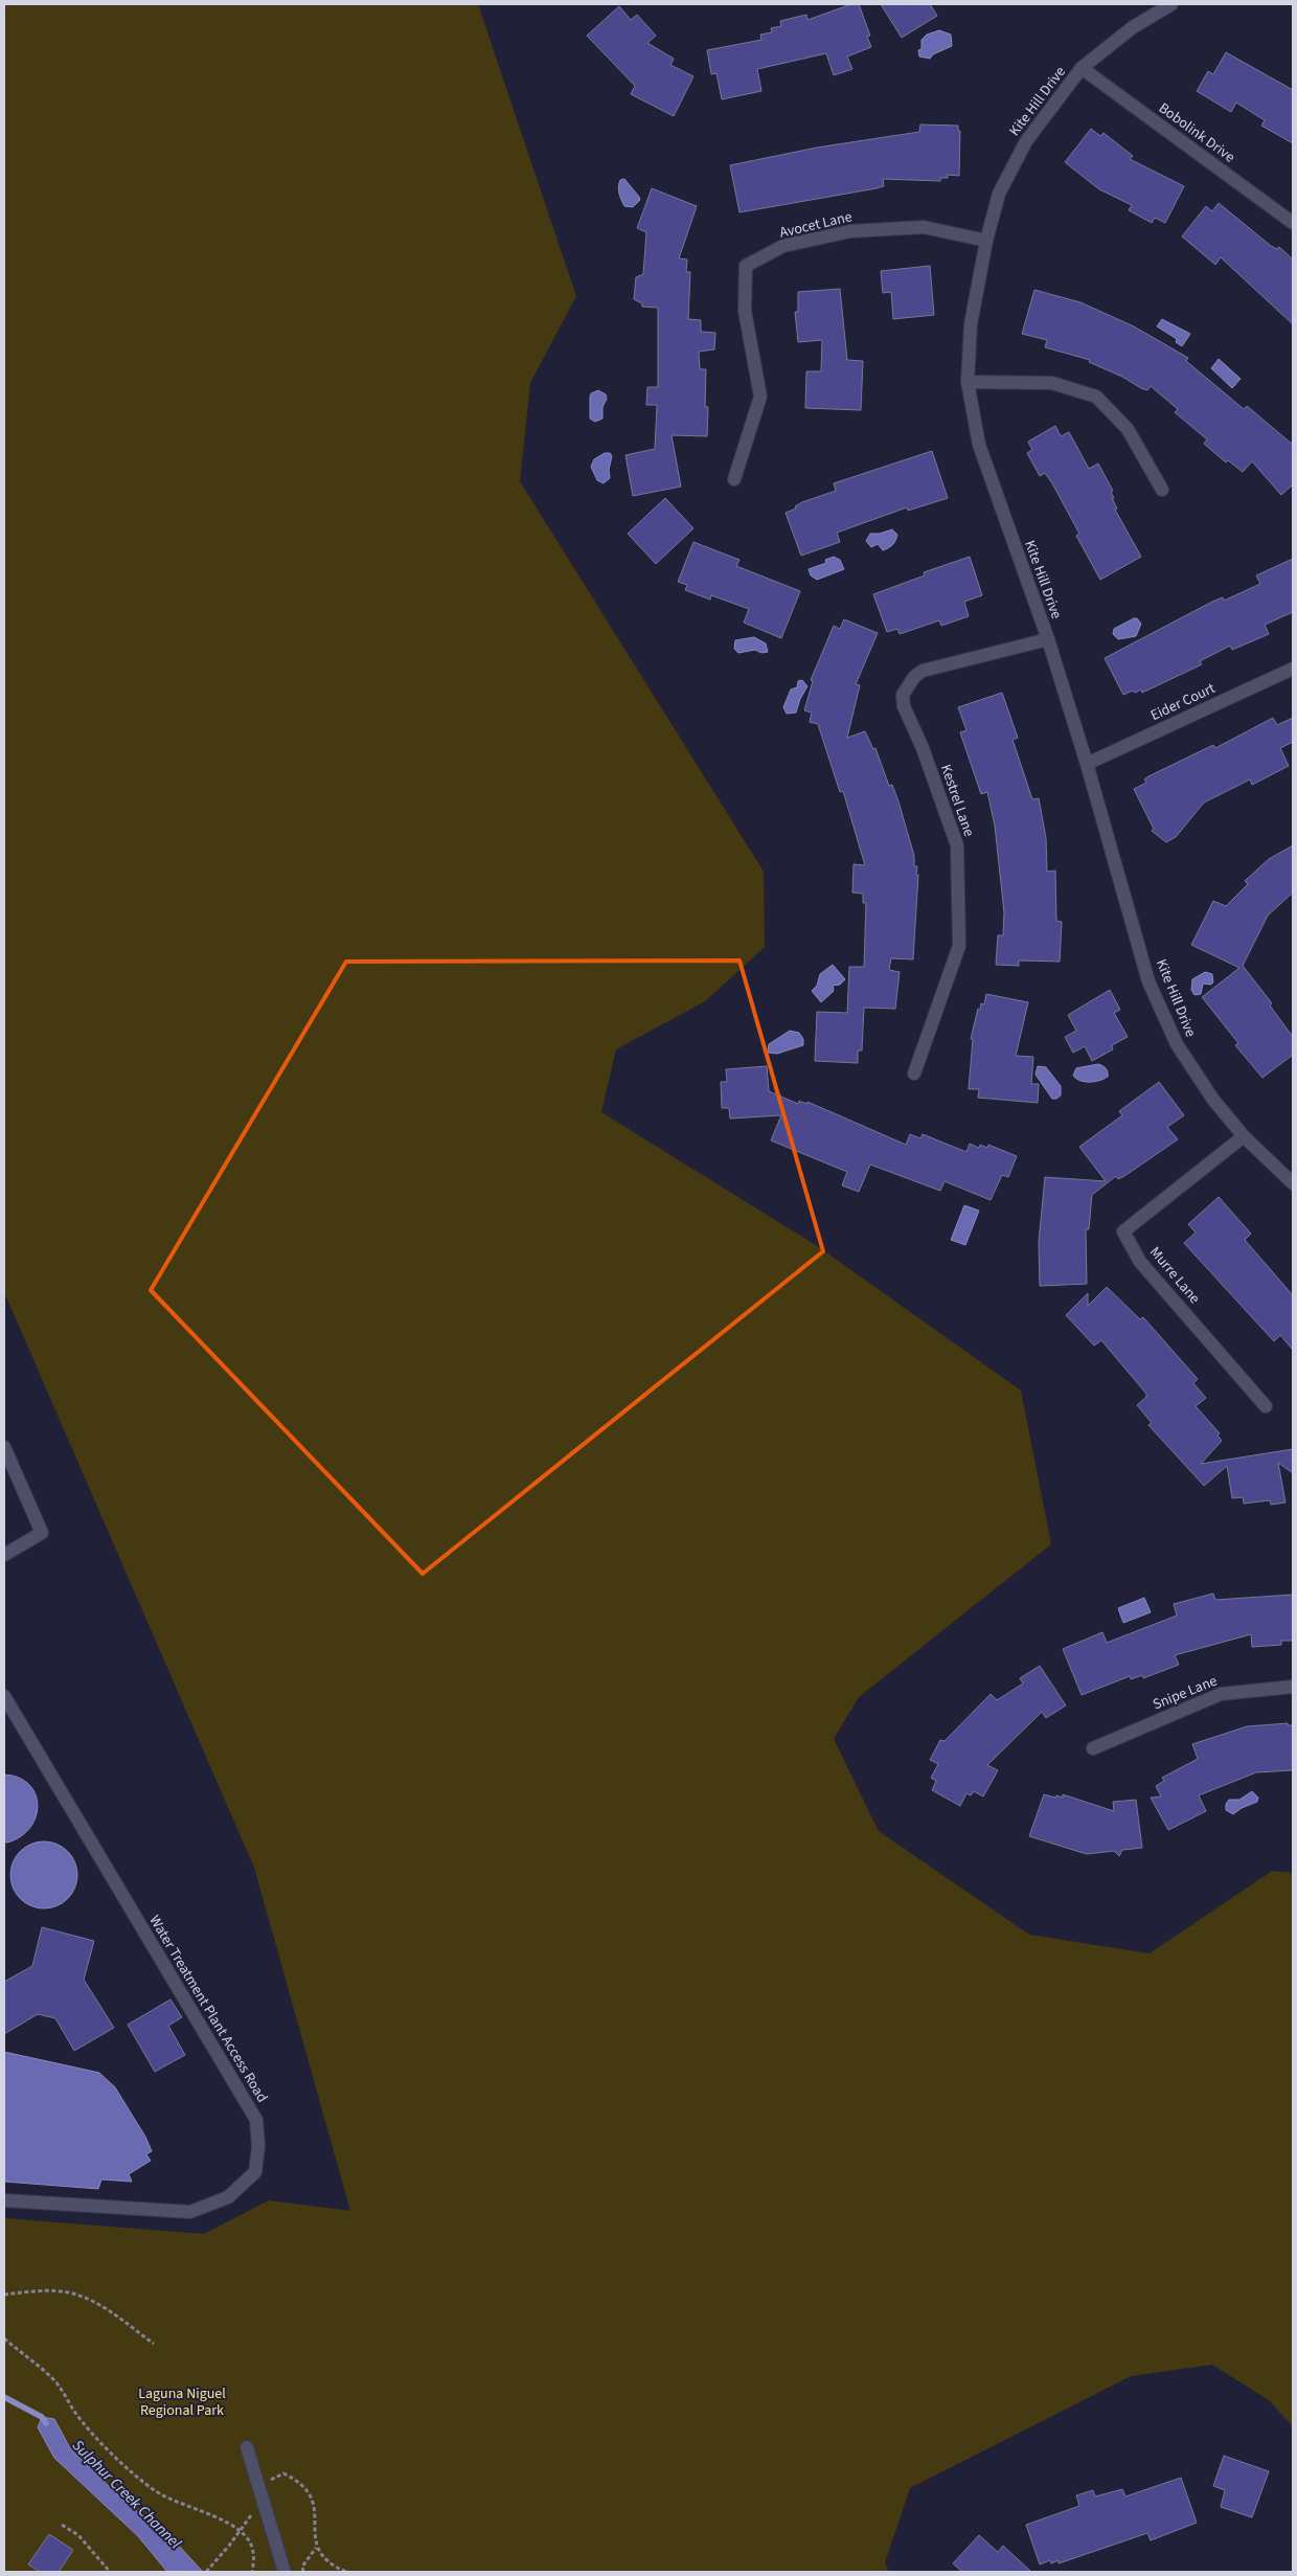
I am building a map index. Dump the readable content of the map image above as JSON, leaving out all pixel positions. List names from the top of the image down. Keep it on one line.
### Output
{"streets":{"street":["Kite Hill Drive","Bobolink Drive","Avocet Lane","Eider Court","Kestrel Lane","Murre Lane","Snipe Lane","Water Treatment Plant Access Road"]},"crossings":[["Kite Hill Drive","Bobolink Drive"],["Kite Hill Drive","Avocet Lane"],["Kite Hill Drive","Eider Court"],["Kite Hill Drive","Kestrel Lane"],["Kite Hill Drive","Murre Lane"]],"water":["Sulphur Creek Channel"],"parks":["Laguna Niguel Regional Park"]}
